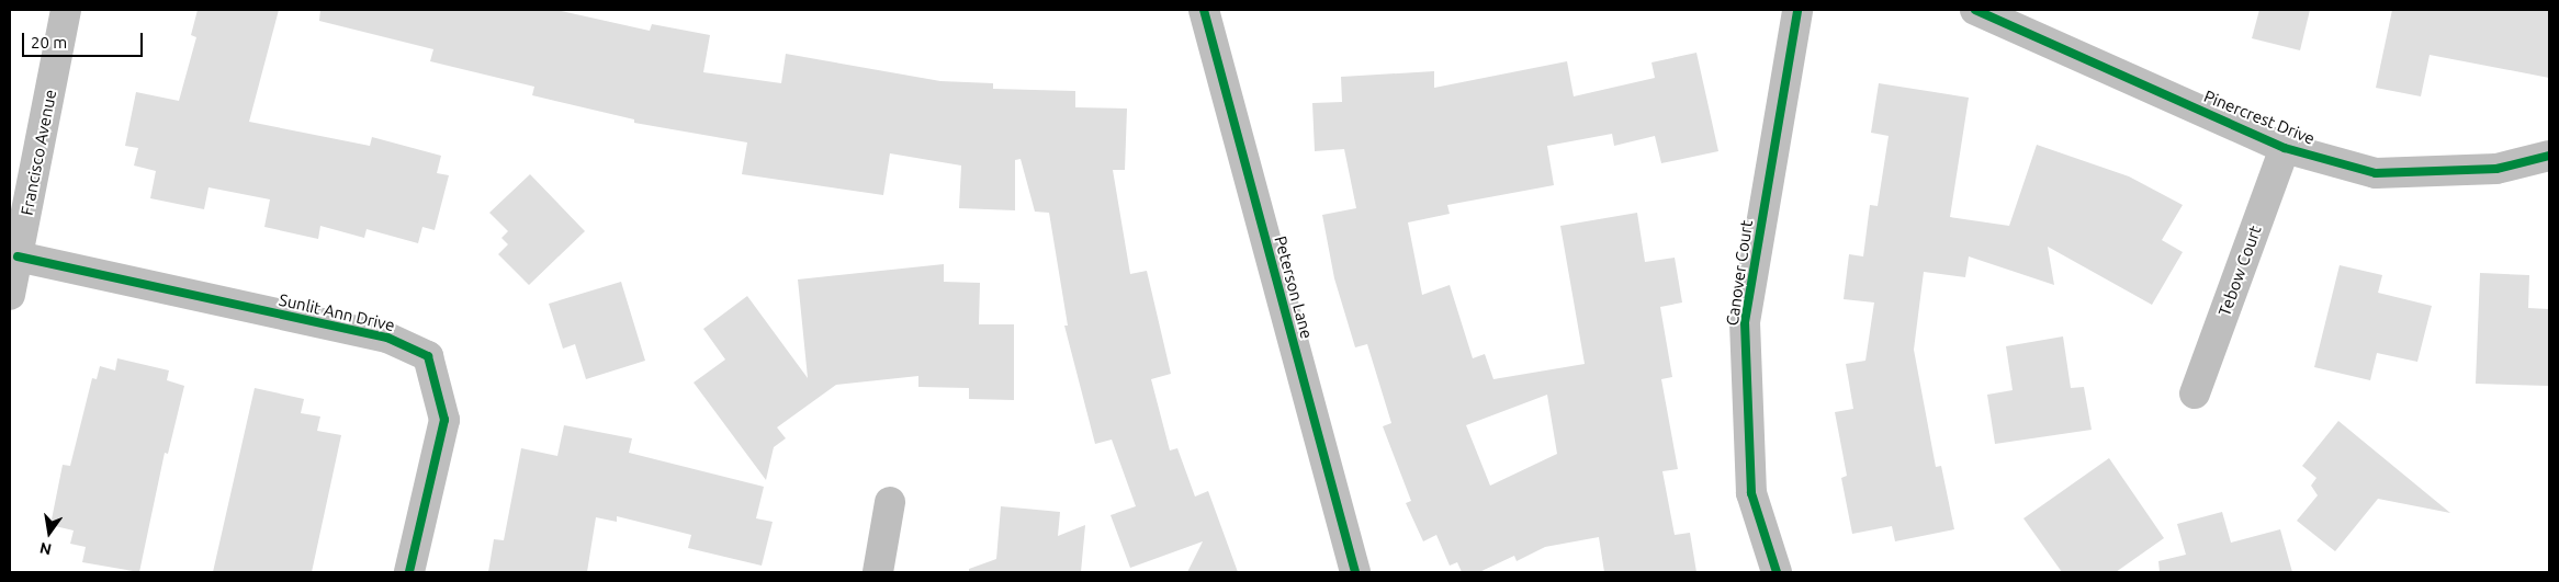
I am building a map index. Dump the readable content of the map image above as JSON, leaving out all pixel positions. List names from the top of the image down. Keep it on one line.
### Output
{"streets":{"street":["Pinercrest Drive","Francisco Avenue","Tebow Court","Canover Court","Peterson Lane","Sunlit Ann Drive"]},"crossings":[["Pinercrest Drive","Tebow Court"],["Francisco Avenue","Sunlit Ann Drive"]],"scale_bar":"20 m","north":"bottom"}
